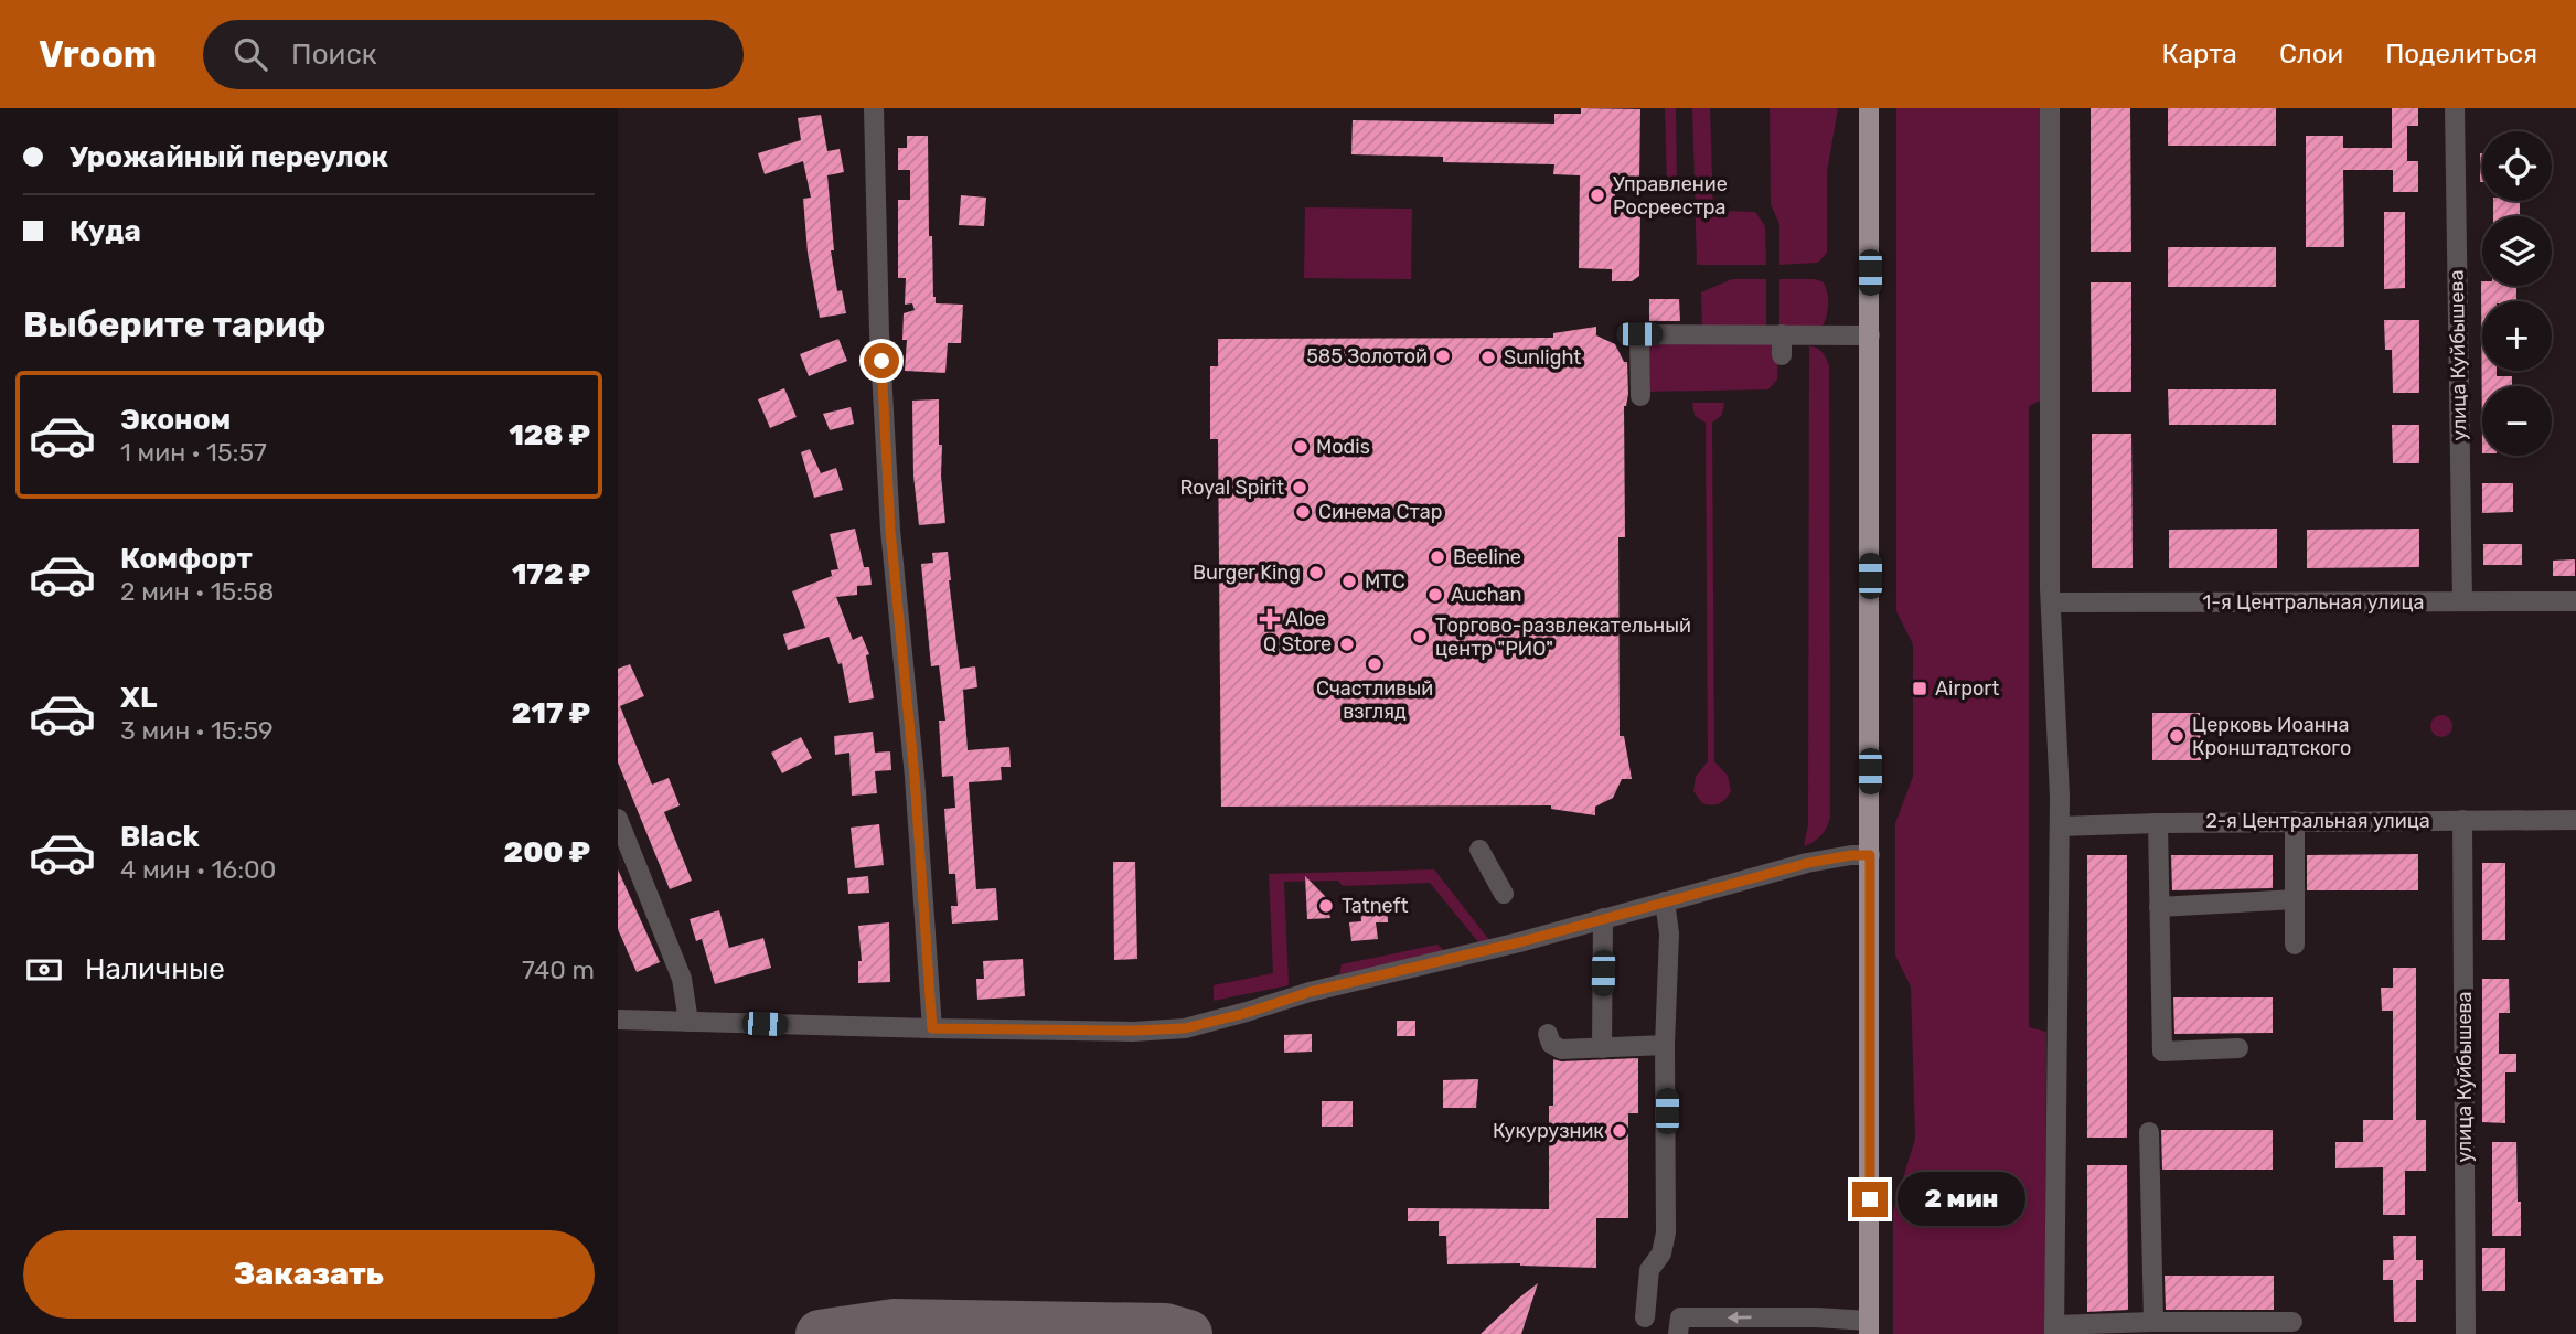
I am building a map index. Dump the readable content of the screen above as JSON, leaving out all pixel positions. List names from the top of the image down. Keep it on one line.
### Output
{"streets":{"street":["улица Куйбышева","1-я Центральная улица","2-я Центральная улица"]},"crossings":[["улица Куйбышева","1-я Центральная улица"],["улица Куйбышева","2-я Центральная улица"]],"places":{"other":["Управление Росреестра","585 Золотой","Sunlight","Modis","Royal Spirit","Синема Стар","Beeline","Burger King","МТС","Auchan","Торгово-развлекательный центр \"РИО\"","Q Store","Счастливый взгляд","Церковь Иоанна Кронштадтского","Tatneft","Кукурузник"],"health":["Aloe"],"transit":["Airport"]},"page":{"header":"Vroom","search":"Поиск","nav":["Карта","Слои","Поделиться"],"banner":["Урожайный переулок","Куда"],"map_buttons":["+","−"],"heading":"Выберите тариф","list":[{"name":"Эконом","note":"1 мин · 15:57","value":"128 ₽"},{"name":"Комфорт","note":"2 мин · 15:58","value":"172 ₽"},{"name":"XL","note":"3 мин · 15:59","value":"217 ₽"},{"name":"Black","note":"4 мин · 16:00","value":"200 ₽"}],"pay":["Наличные","740 m"],"bubble":"2 мин","buttons":"Заказать"}}
